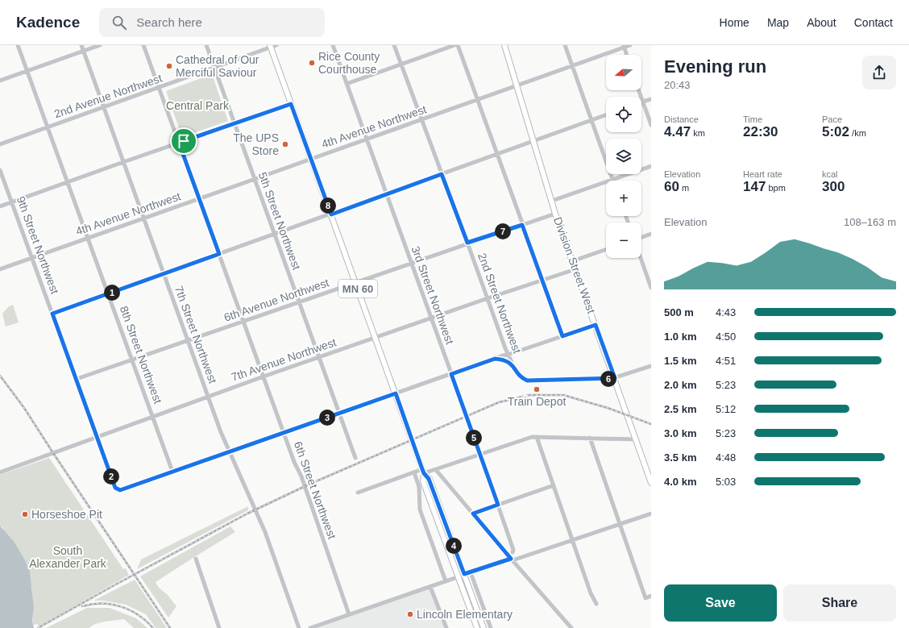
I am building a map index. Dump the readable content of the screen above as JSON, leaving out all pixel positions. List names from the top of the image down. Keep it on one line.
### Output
{"streets":{"main road":["Division Street West","MN 60"],"street":["2nd Avenue Northwest","4th Avenue Northwest","5th Street Northwest","9th Street Northwest","3rd Street Northwest","6th Avenue Northwest","2nd Street Northwest","7th Street Northwest","8th Street Northwest","7th Avenue Northwest","6th Street Northwest"]},"crossings":[["2nd Avenue Northwest","5th Street Northwest"],["2nd Avenue Northwest","MN 60"],["2nd Avenue Northwest","7th Street Northwest"],["2nd Avenue Northwest","8th Street Northwest"],["2nd Avenue Northwest","6th Street Northwest"],["4th Avenue Northwest","5th Street Northwest"],["4th Avenue Northwest","9th Street Northwest"],["4th Avenue Northwest","Division Street West"],["4th Avenue Northwest","MN 60"],["4th Avenue Northwest","3rd Street Northwest"],["4th Avenue Northwest","2nd Street Northwest"],["4th Avenue Northwest","7th Street Northwest"],["4th Avenue Northwest","8th Street Northwest"],["4th Avenue Northwest","6th Street Northwest"],["5th Street Northwest","6th Avenue Northwest"],["5th Street Northwest","7th Avenue Northwest"],["9th Street Northwest","6th Avenue Northwest"],["9th Street Northwest","8th Street Northwest"],["9th Street Northwest","7th Avenue Northwest"],["Division Street West","6th Avenue Northwest"],["Division Street West","7th Avenue Northwest"],["MN 60","6th Avenue Northwest"],["MN 60","7th Avenue Northwest"],["3rd Street Northwest","6th Avenue Northwest"],["3rd Street Northwest","7th Avenue Northwest"],["6th Avenue Northwest","2nd Street Northwest"],["6th Avenue Northwest","7th Street Northwest"],["6th Avenue Northwest","8th Street Northwest"],["6th Avenue Northwest","6th Street Northwest"],["2nd Street Northwest","7th Avenue Northwest"],["7th Street Northwest","7th Avenue Northwest"],["8th Street Northwest","7th Avenue Northwest"],["7th Avenue Northwest","6th Street Northwest"]],"parks":["Central Park","South Alexander Park"],"places":["Rice County Courthouse","Cathedral of Our Merciful Saviour","The UPS Store","Train Depot","Horseshoe Pit","Lincoln Elementary"],"north":"left","page":{"header":"Kadence","search":"Search here","nav":["Home","Map","About","Contact"],"heading":["Evening run","20:43"],"map_buttons":["+","−"],"stats":[["Distance","4.47 km"],["Time","22:30"],["Pace","5:02 /km"],["Elevation","60 m"],["Heart rate","147 bpm"],["kcal","300"]],"pins":["8","7","1","6","3","5","2","4"],"chart":["Elevation","108–163 m"],"list":[{"name":"500 m","note":"4:43"},{"name":"1.0 km","note":"4:50"},{"name":"1.5 km","note":"4:51"},{"name":"2.0 km","note":"5:23"},{"name":"2.5 km","note":"5:12"},{"name":"3.0 km","note":"5:23"},{"name":"3.5 km","note":"4:48"},{"name":"4.0 km","note":"5:03"}],"buttons":["Save","Share"]}}
